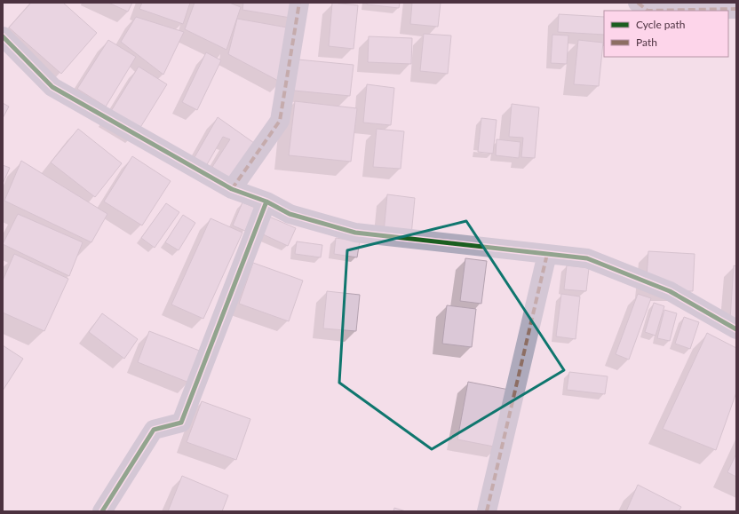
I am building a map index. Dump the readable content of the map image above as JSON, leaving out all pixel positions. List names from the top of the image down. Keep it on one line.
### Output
{"legend":["Cycle path","Path"]}
